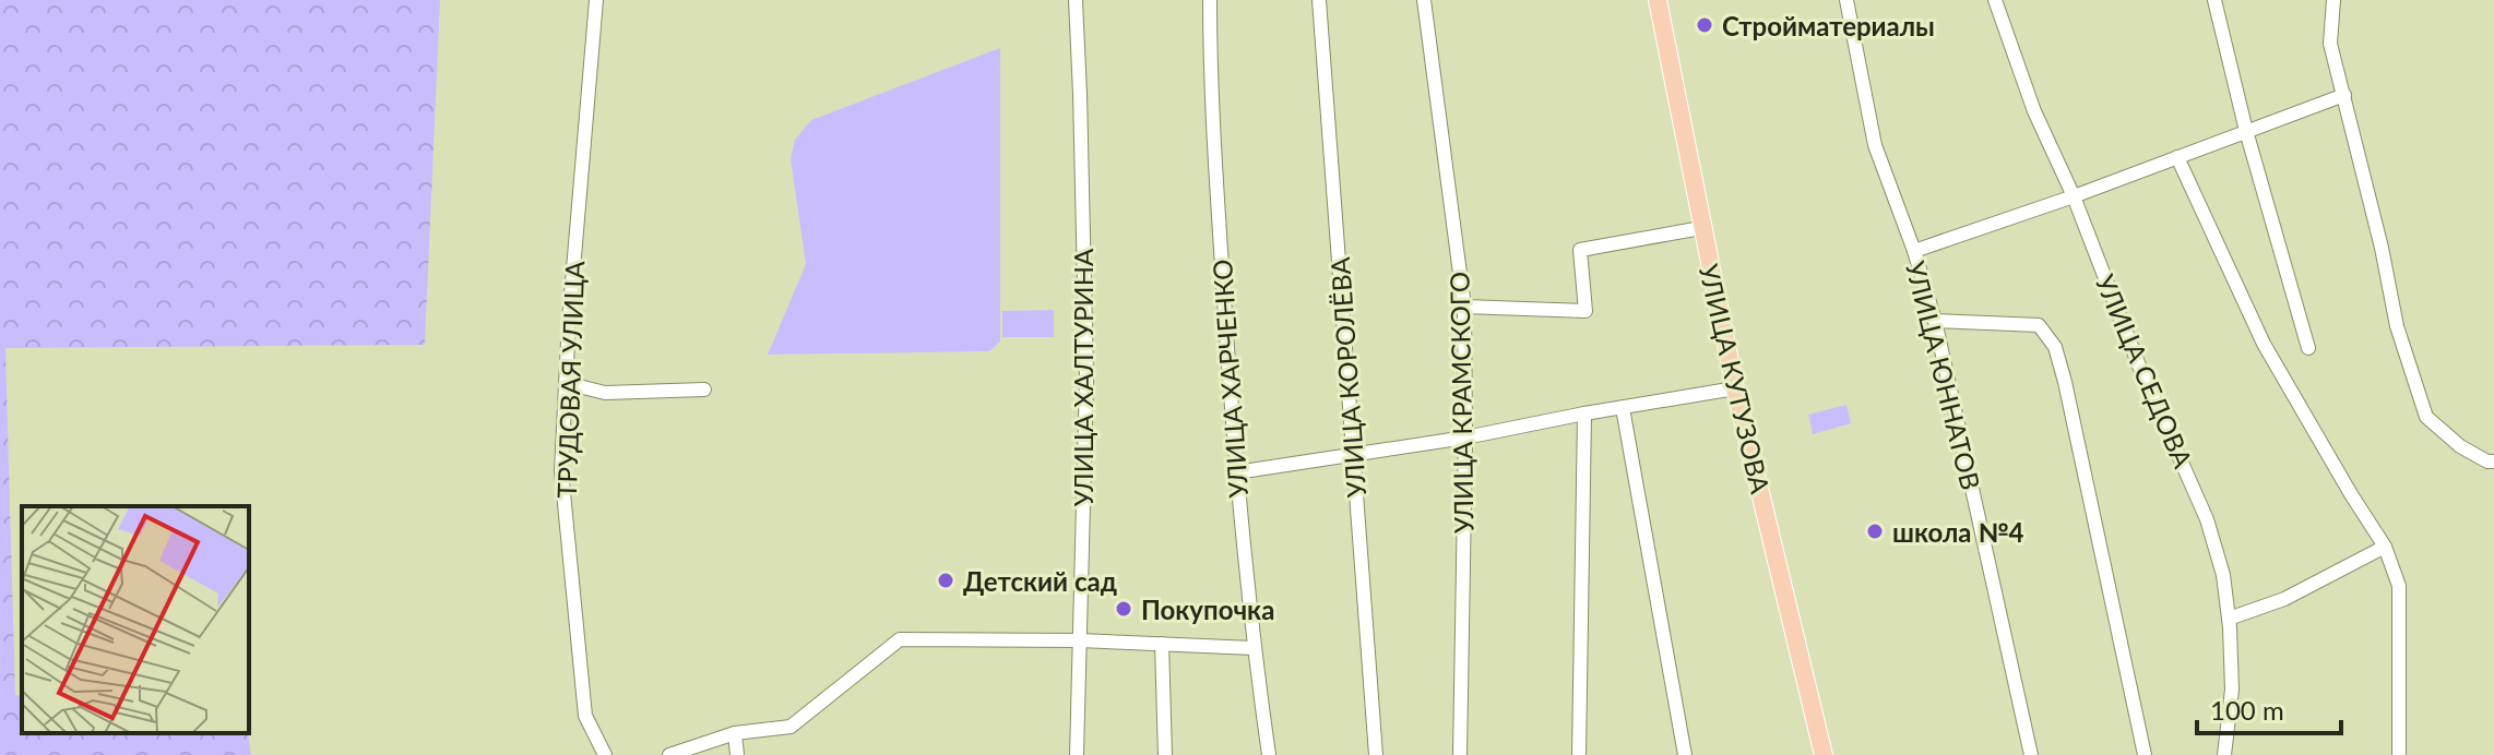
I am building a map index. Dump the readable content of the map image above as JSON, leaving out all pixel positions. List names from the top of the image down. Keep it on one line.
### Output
{"streets":{"main road":["УЛИЦА КУТУЗОВА"],"street":["УЛИЦА СЕДОВА","УЛИЦА ЮННАТОВ","УЛИЦА ХАЛТУРИНА","УЛИЦА КОРОЛЁВА","УЛИЦА ХАРЧЕНКО","ТРУДОВАЯ УЛИЦА","УЛИЦА КРАМСКОГО"]},"places":["Стройматериалы","школа №4","Детский сад","Покупочка"],"scale_bar":"100 m"}
